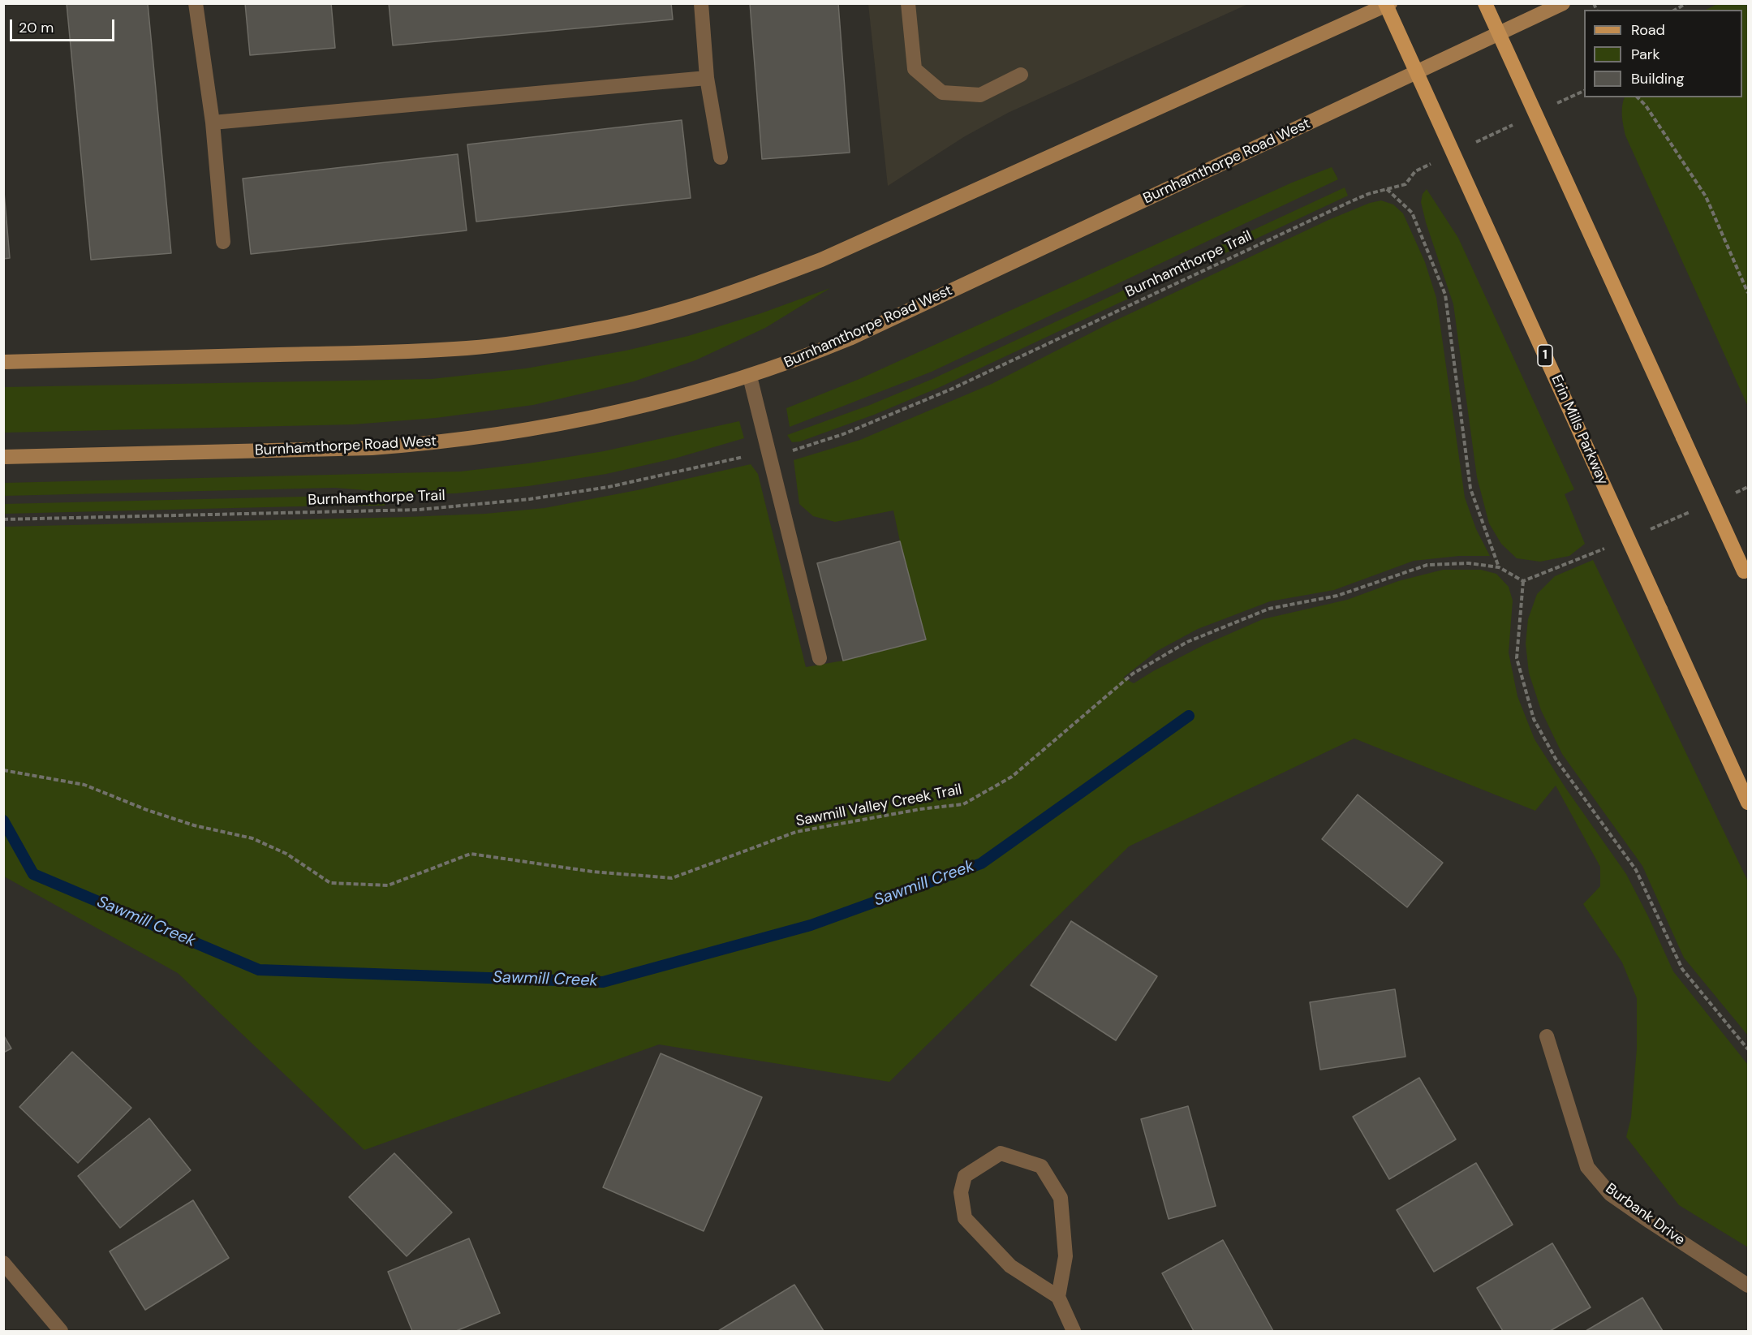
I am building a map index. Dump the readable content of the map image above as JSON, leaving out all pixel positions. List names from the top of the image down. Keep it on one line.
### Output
{"streets":{"main road":["Burnhamthorpe Road West","1","Erin Mills Parkway"],"street":["Burbank Drive"],"path":["Burnhamthorpe Trail","Sawmill Valley Creek Trail"]},"crossings":[["Burnhamthorpe Road West","Erin Mills Parkway"],["Burnhamthorpe Trail","Erin Mills Parkway"]],"water":["Sawmill Creek"],"legend":["Road","Park","Building"],"scale_bar":"20 m"}
